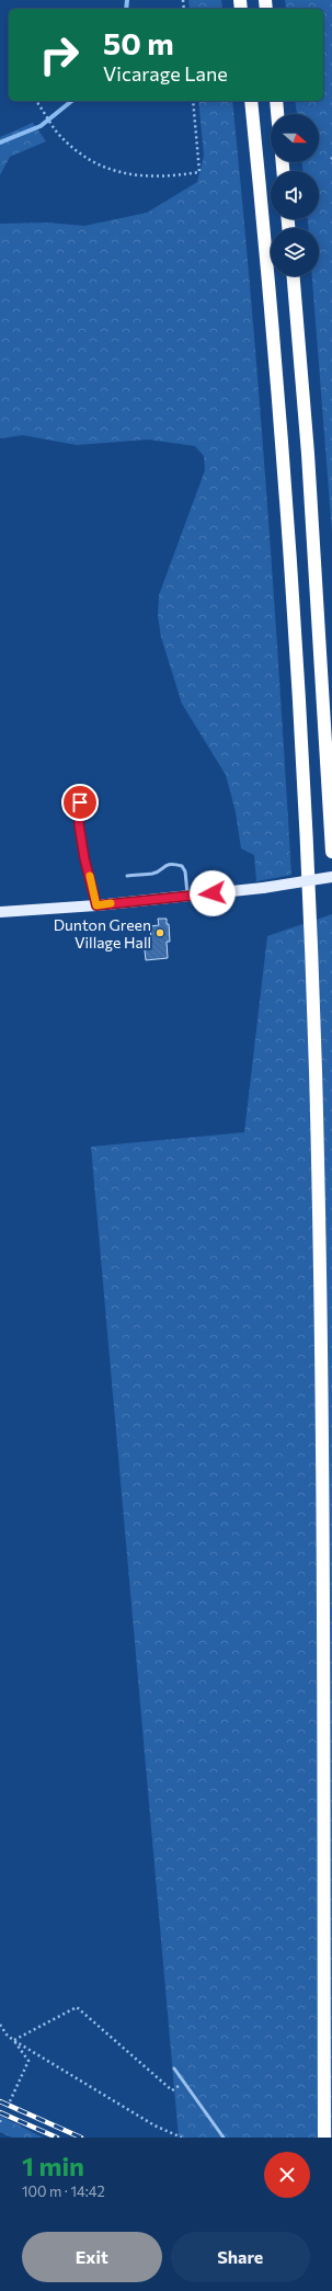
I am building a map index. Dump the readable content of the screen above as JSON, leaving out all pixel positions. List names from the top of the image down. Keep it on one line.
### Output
{"places":["Dunton Green Village Hall"],"north":"right","page":{"turn":["50 m","Vicarage Lane"],"heading":["1 min","100 m · 14:42"],"buttons":["Exit","Share"]}}
